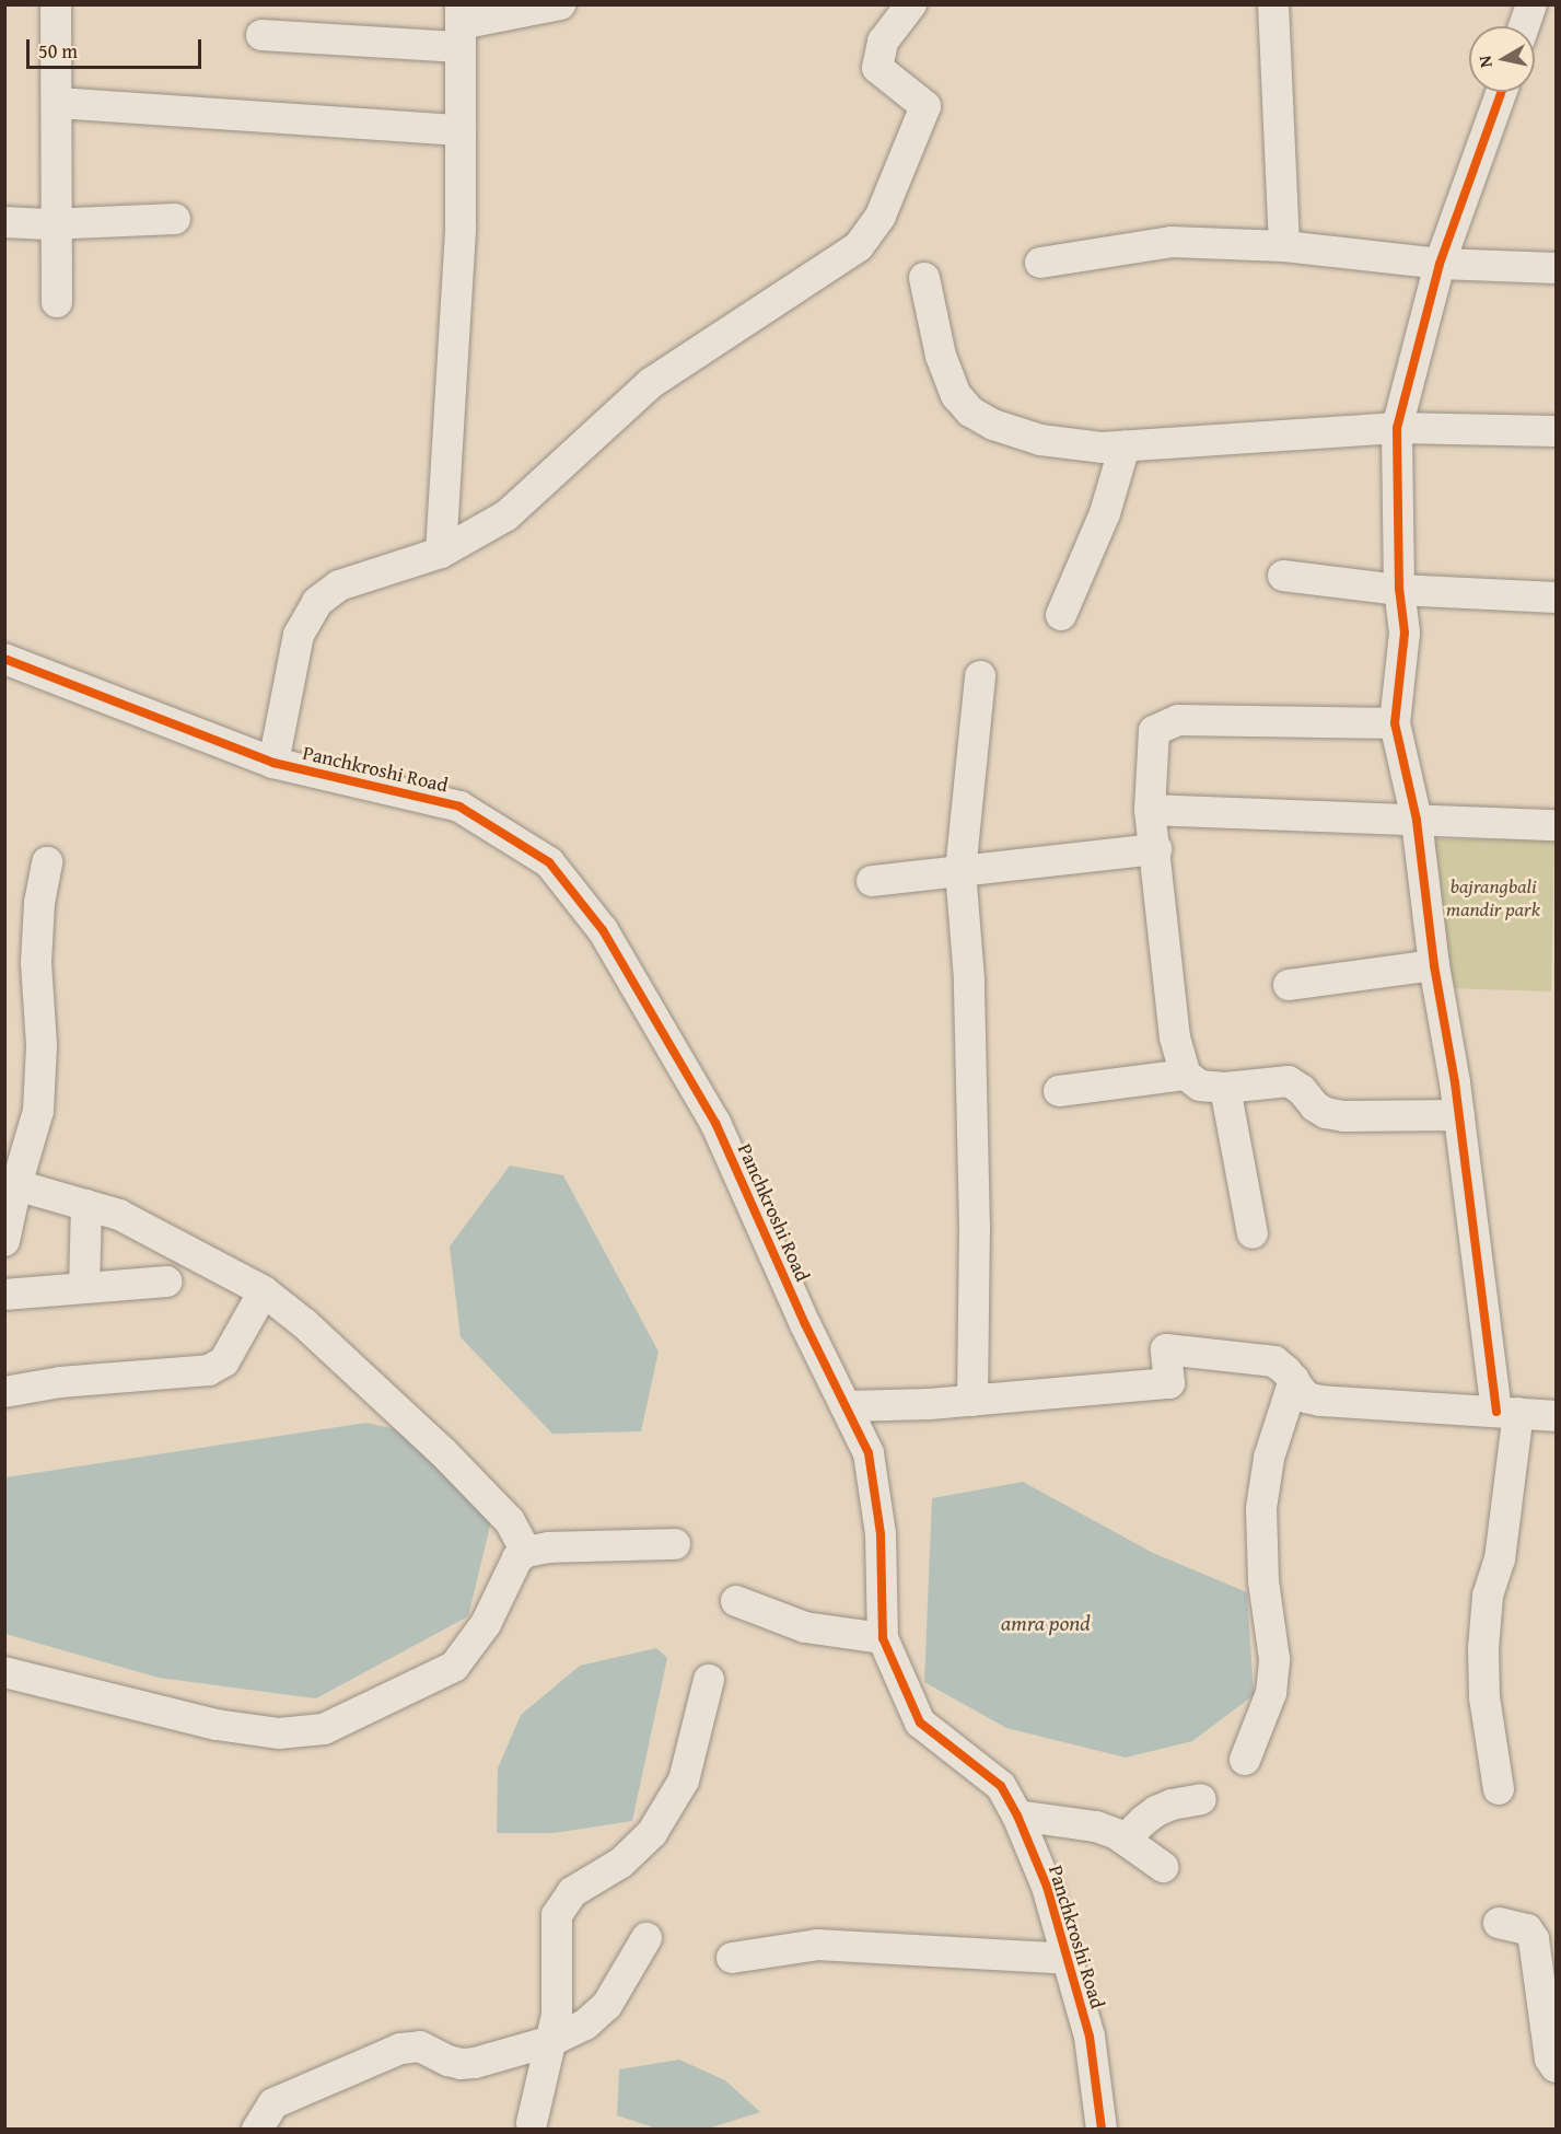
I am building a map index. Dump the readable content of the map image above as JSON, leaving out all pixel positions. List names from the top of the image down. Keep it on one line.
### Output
{"streets":{"street":["Panchkroshi Road"]},"water":["amra pond"],"parks":["bajrangbali mandir park"],"scale_bar":"50 m","north":"left"}
